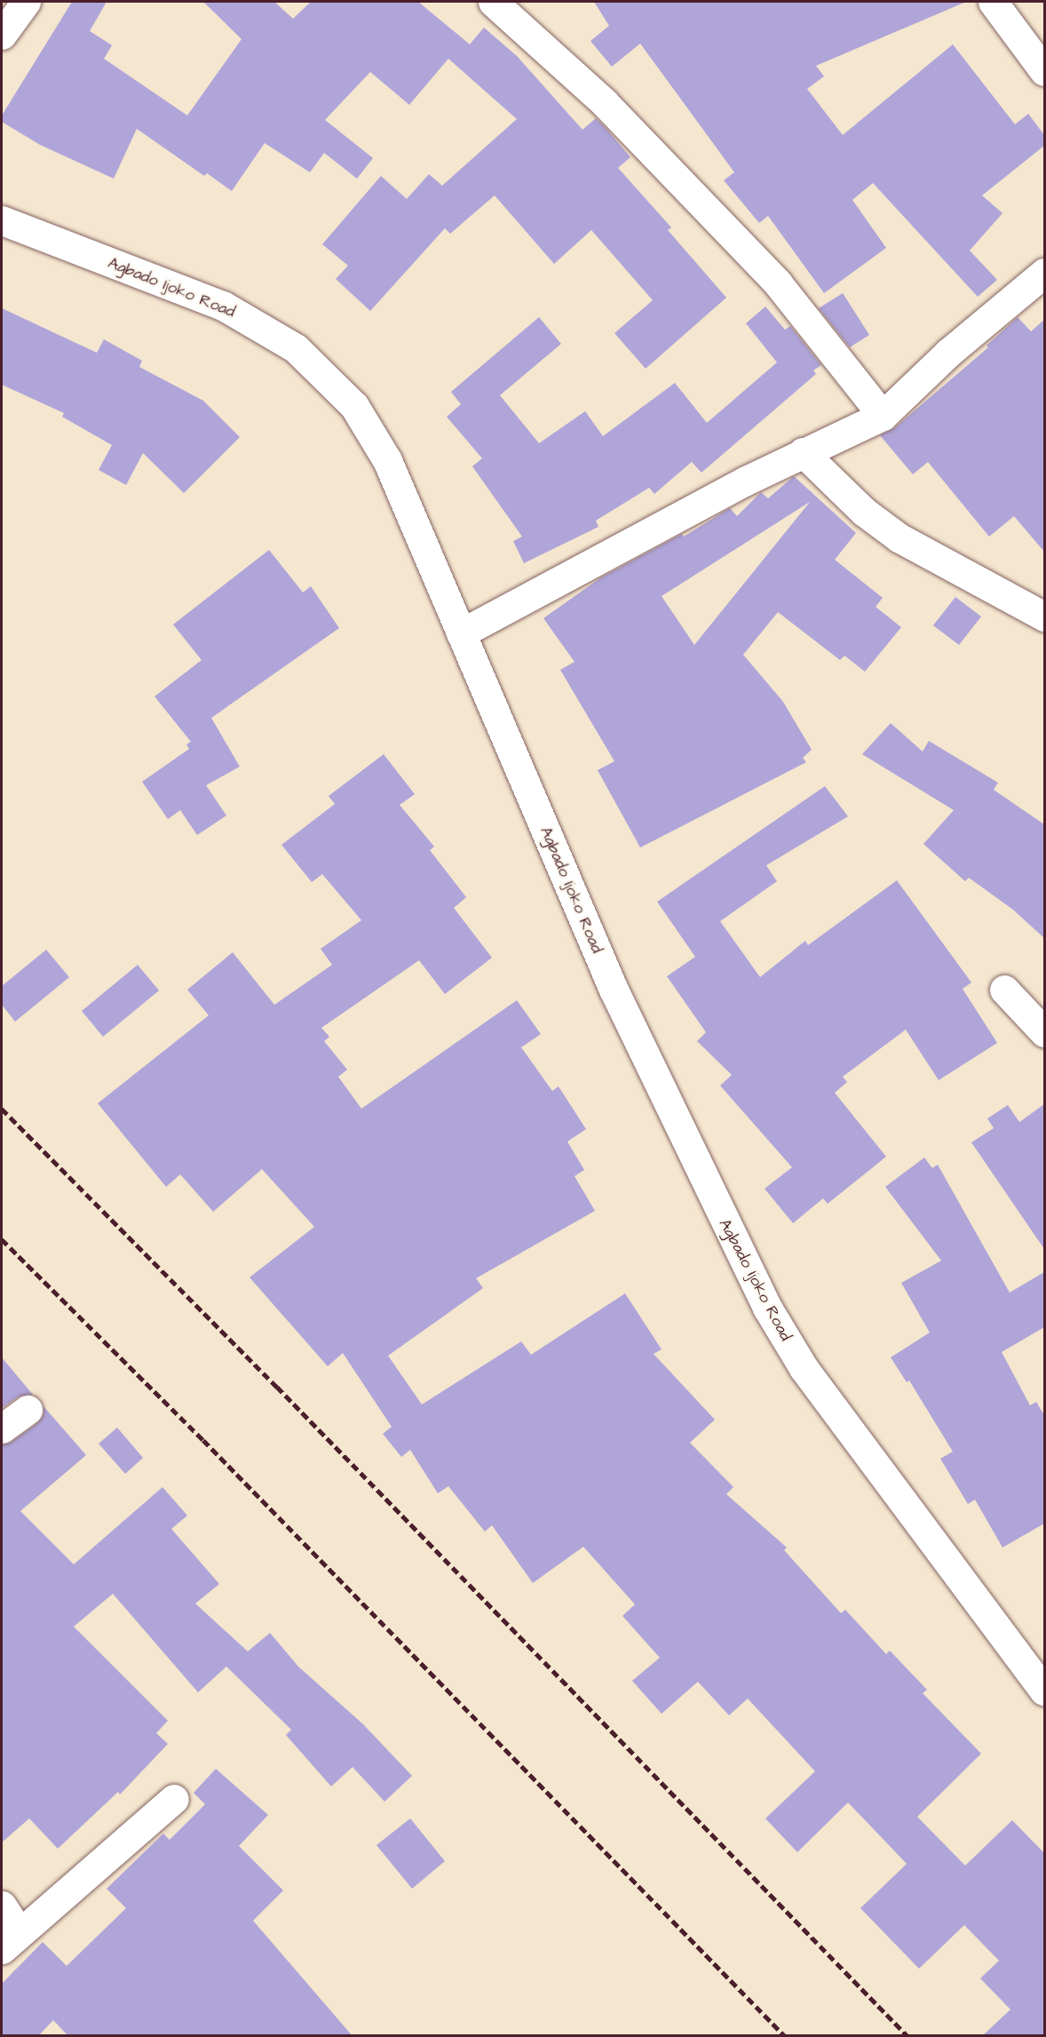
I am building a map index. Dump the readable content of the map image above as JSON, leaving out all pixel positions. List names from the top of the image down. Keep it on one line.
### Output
{"streets":{"street":["Agbado Ijoko Road"]}}
